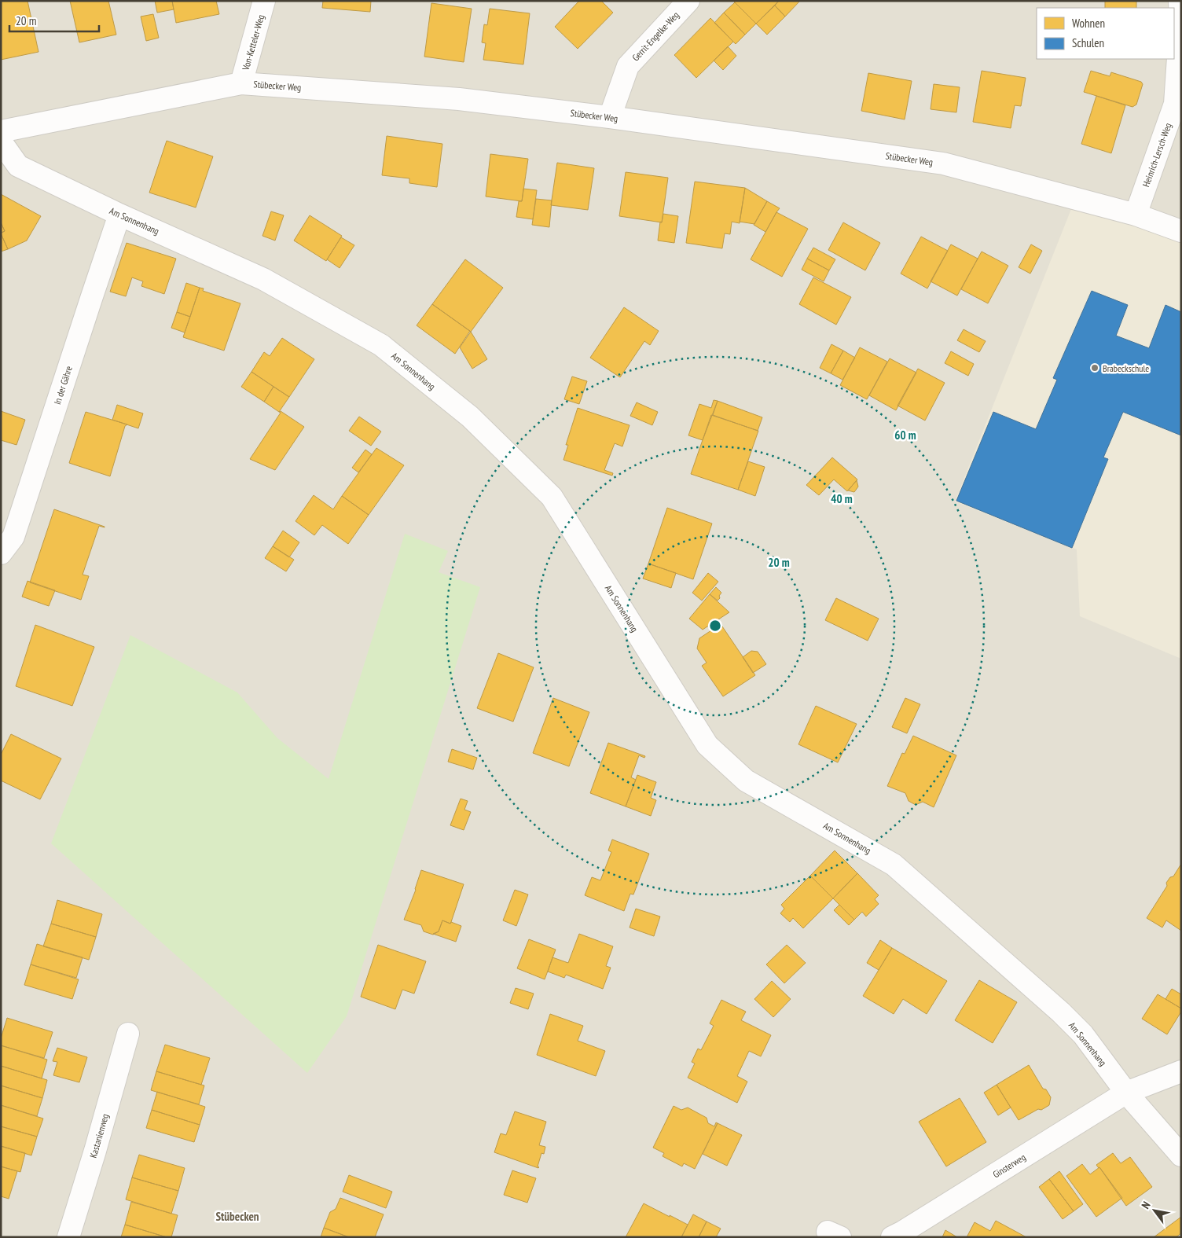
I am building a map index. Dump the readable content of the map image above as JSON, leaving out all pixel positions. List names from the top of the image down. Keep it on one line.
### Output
{"streets":{"street":["Gerrit-Engelke-Weg","Von-Ketteler-Weg","Stübecker Weg","Heinrich-Lersch-Weg","Am Sonnenhang","In der Gähre","Kastanienweg","Ginsterweg"]},"crossings":[["Gerrit-Engelke-Weg","Stübecker Weg"],["Von-Ketteler-Weg","Stübecker Weg"],["Stübecker Weg","Heinrich-Lersch-Weg"],["Am Sonnenhang","In der Gähre"],["Am Sonnenhang","Ginsterweg"]],"districts":["Stübecken"],"places":["Brabeckschule"],"legend":["Wohnen","Schulen"],"scale_bar":"20 m","north":"top left","rings":["60 m","40 m","20 m"]}
